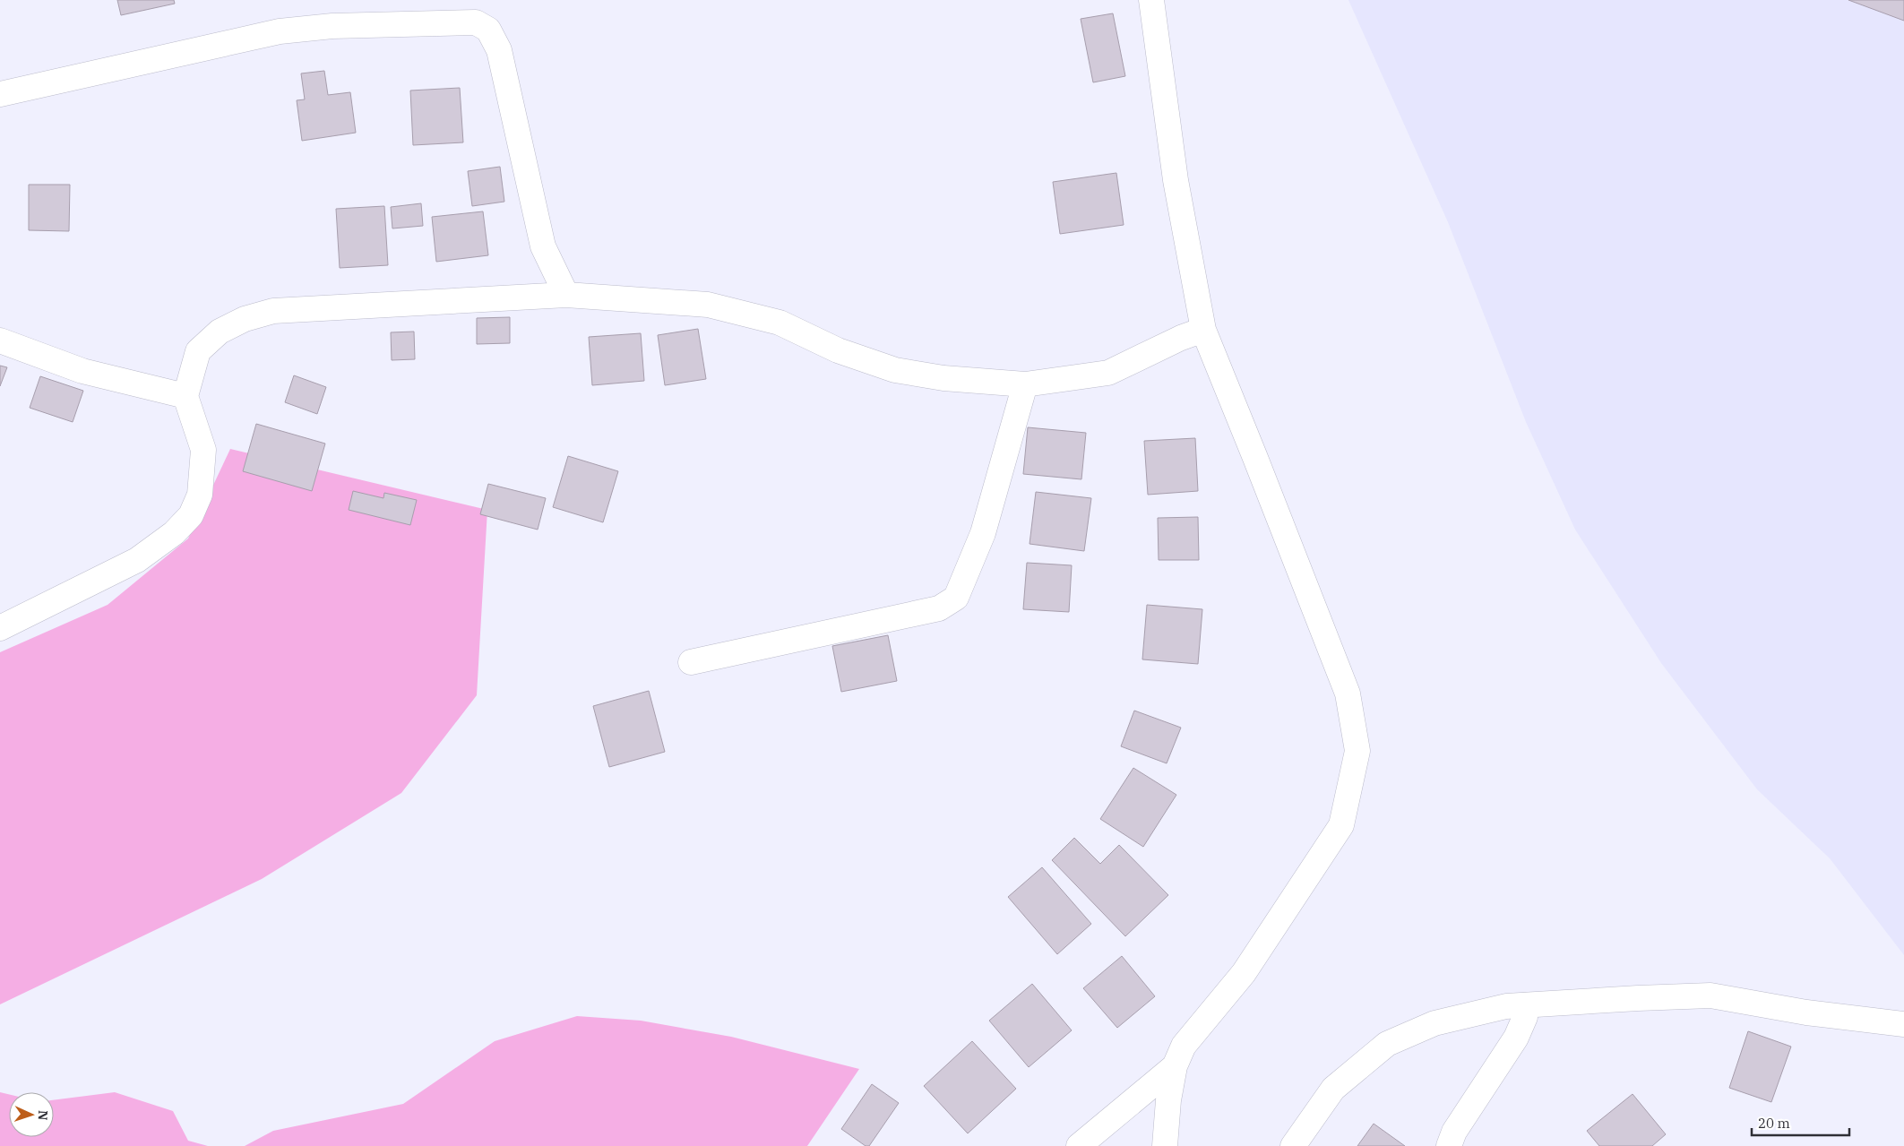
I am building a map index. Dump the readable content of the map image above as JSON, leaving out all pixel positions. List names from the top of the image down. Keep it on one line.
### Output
{"scale_bar":"20 m","north":"right"}
